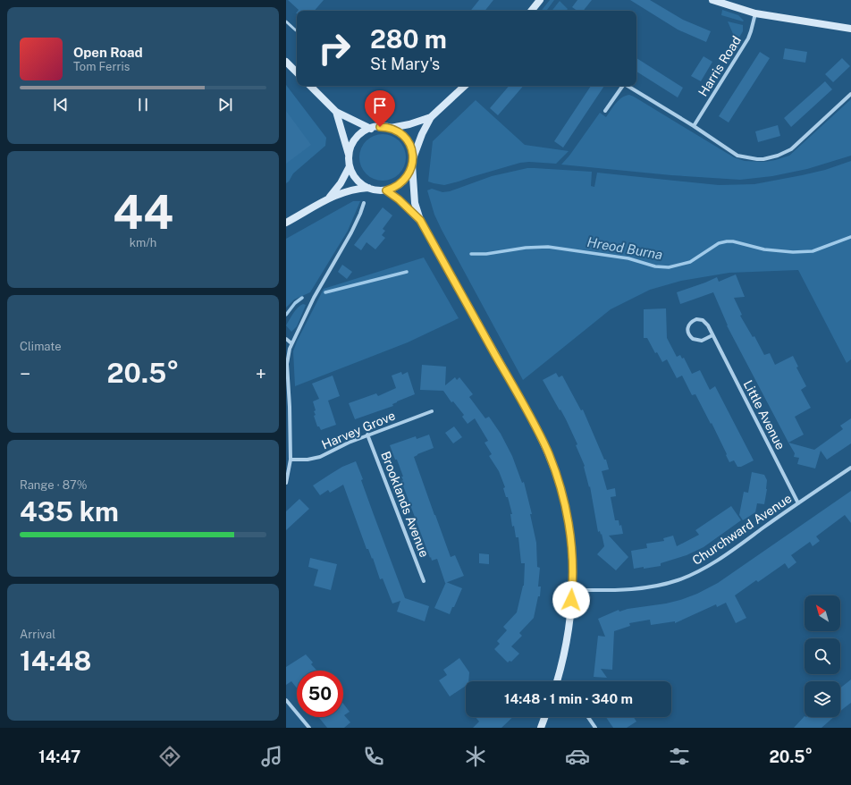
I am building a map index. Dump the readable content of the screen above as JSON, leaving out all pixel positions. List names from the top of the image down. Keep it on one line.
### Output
{"streets":{"street":["Harris Road","Little Avenue","Harvey Grove","Brooklands Avenue","Churchward Avenue"]},"crossings":[["Little Avenue","Churchward Avenue"],["Harvey Grove","Brooklands Avenue"]],"water":["Hreod Burna"],"north":"top left","page":{"turn":["280 m","St Mary's"],"song":["Open Road","Tom Ferris"],"tile":[["44","km/h"],"Climate",["Range · 87%","435 km"],["Arrival","14:48"]],"heat":["−","20.5°","+"],"limit":"50","trip":"14:48 · 1 min · 340 m","tabs":["14:47","20.5°"]}}
